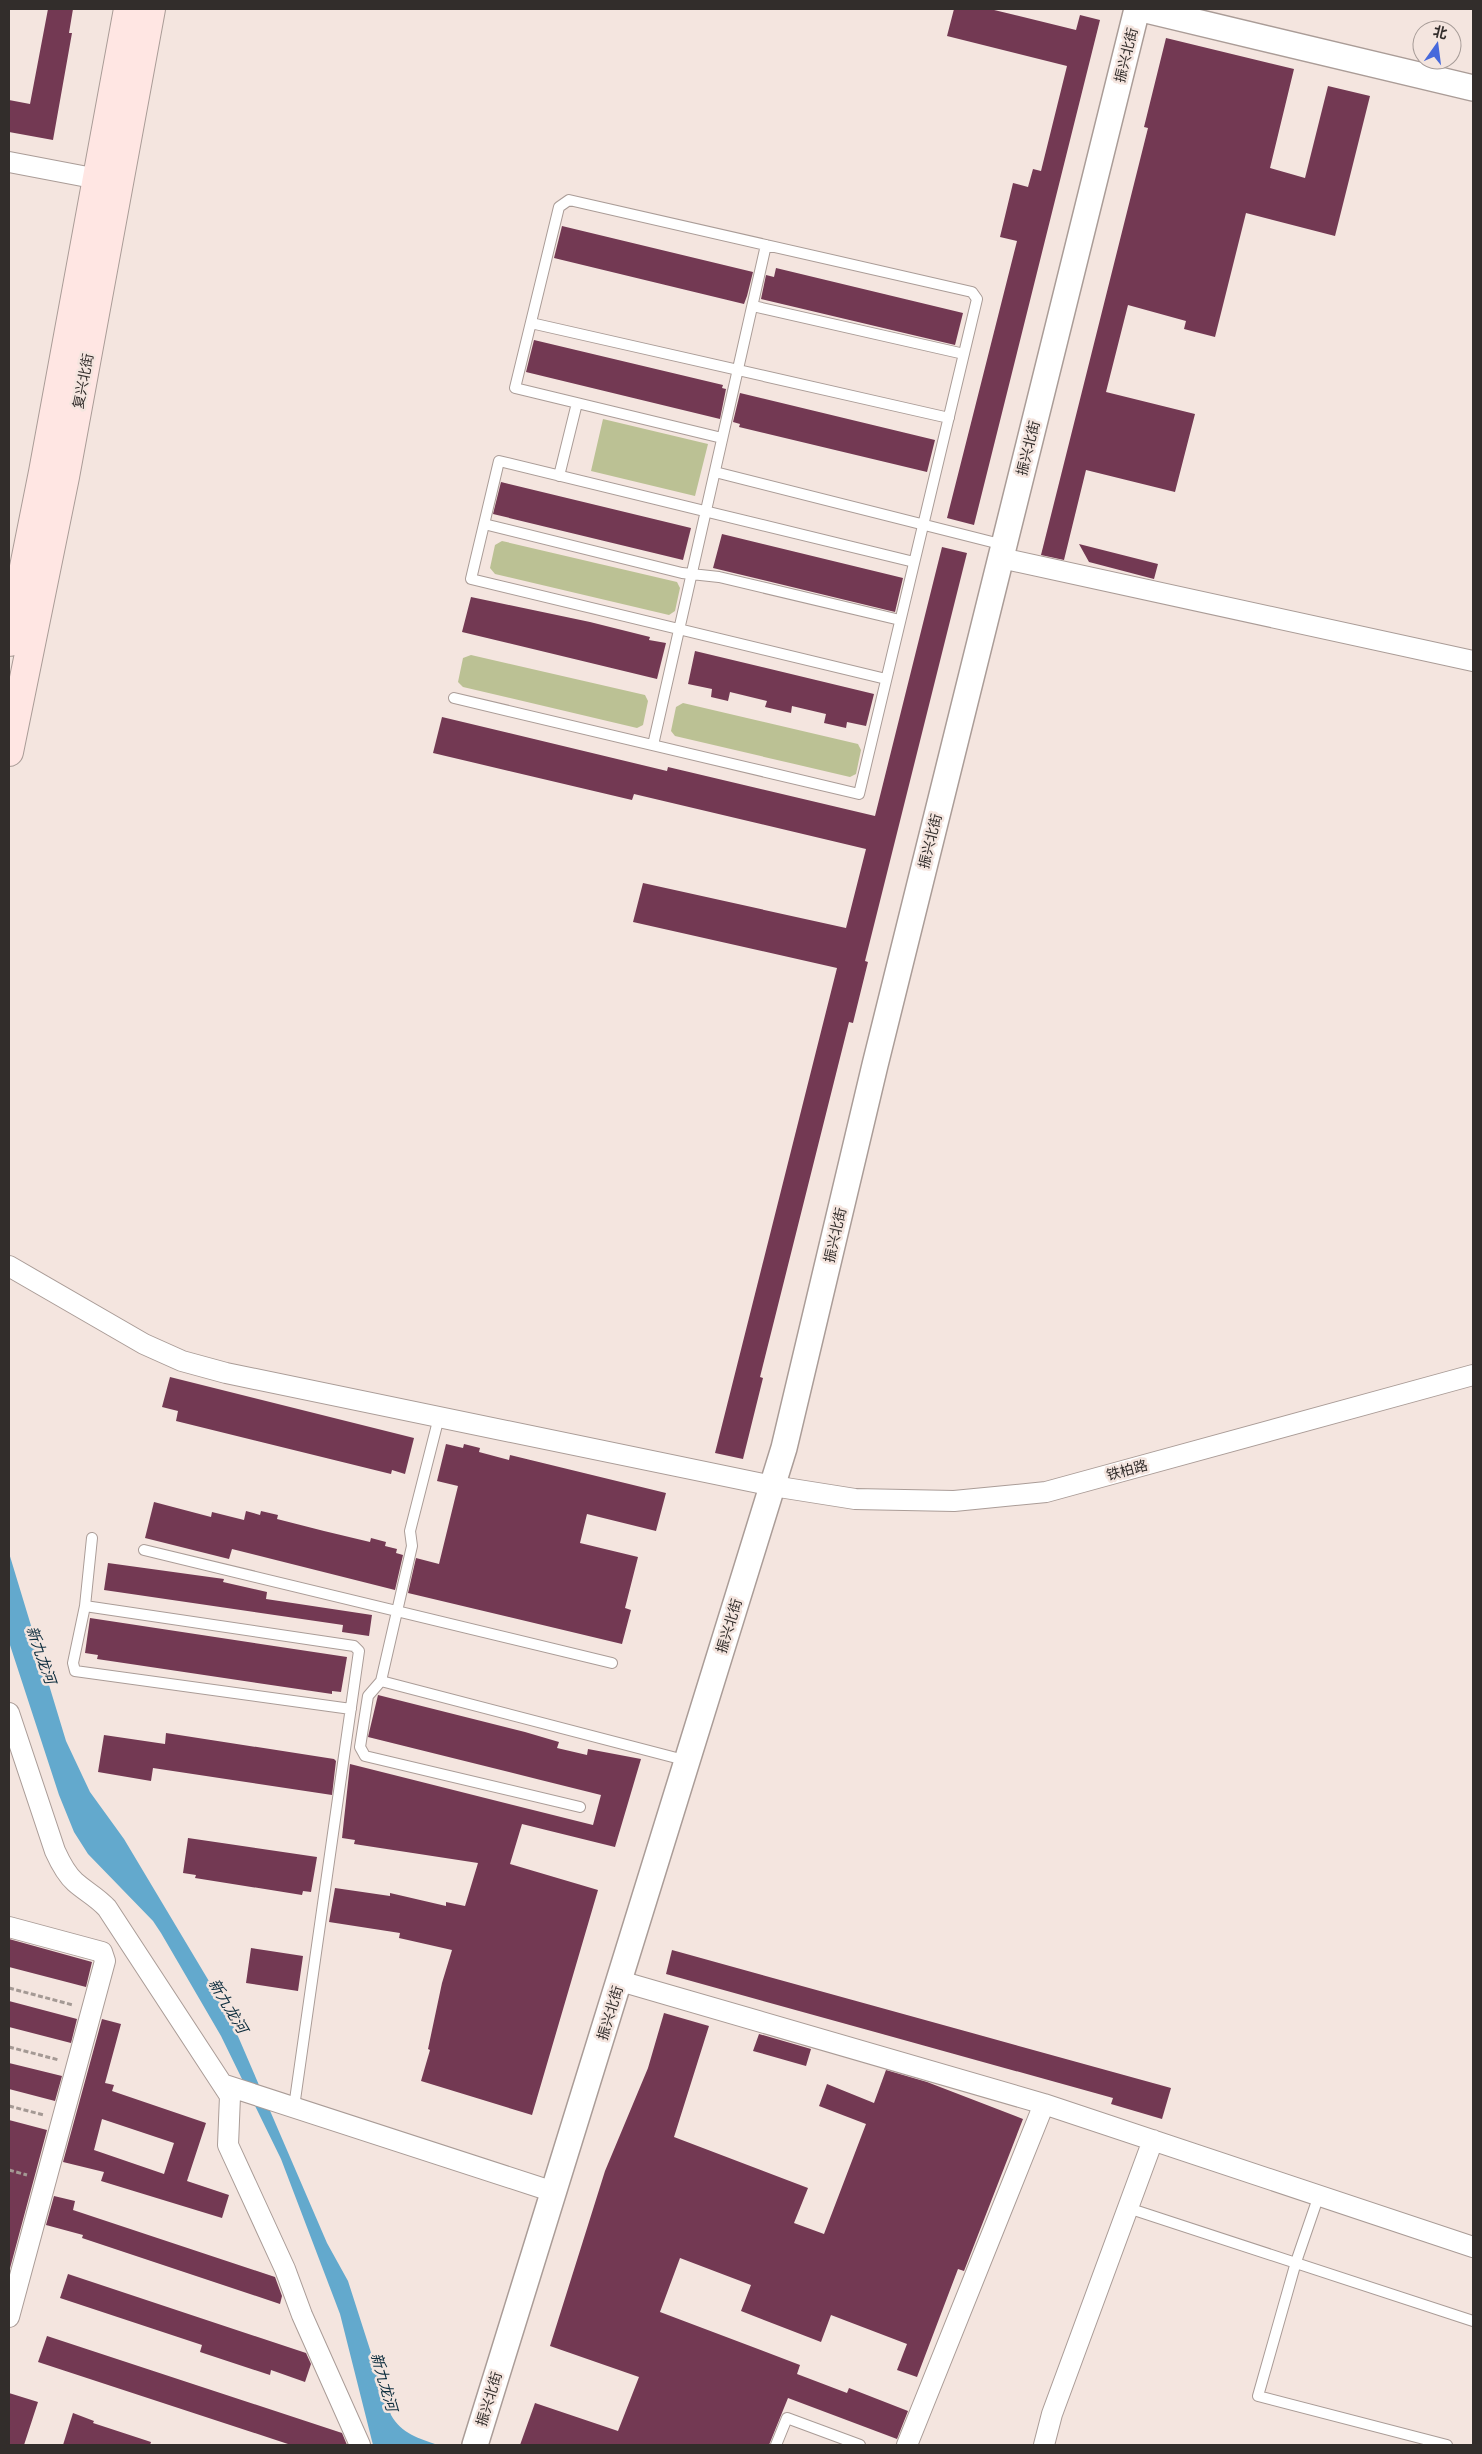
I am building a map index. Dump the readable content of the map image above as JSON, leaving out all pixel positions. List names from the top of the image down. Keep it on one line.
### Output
{"streets":{"main road":["复兴北街"],"street":["振兴北街","铁柏路"]},"crossings":[["振兴北街","铁柏路"]],"water":["新九龙河"],"north":"top"}
